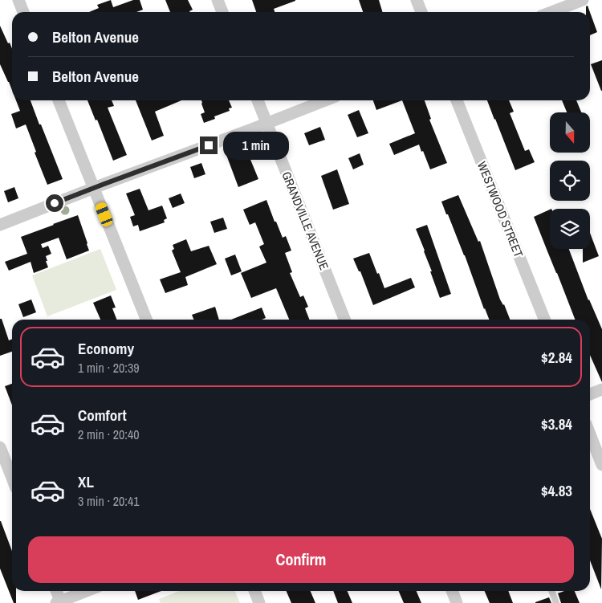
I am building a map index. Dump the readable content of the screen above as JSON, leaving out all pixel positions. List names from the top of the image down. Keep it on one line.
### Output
{"streets":{"street":["WESTWOOD STREET","GRANDVILLE AVENUE"]},"north":"bottom","page":{"banner":["Belton Avenue","Belton Avenue"],"bubble":"1 min","list":[{"name":"Economy","note":"1 min · 20:39","value":"$2.84"},{"name":"Comfort","note":"2 min · 20:40","value":"$3.84"},{"name":"XL","note":"3 min · 20:41","value":"$4.83"}],"buttons":"Confirm"}}
